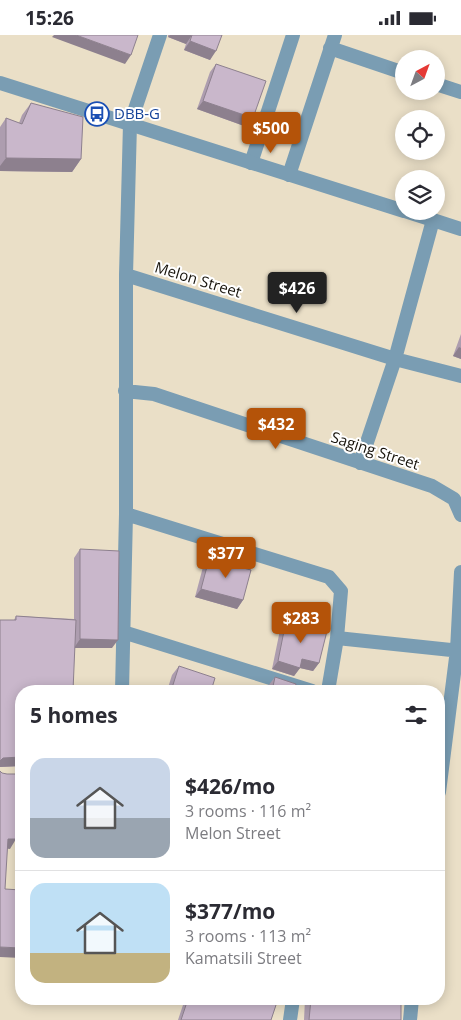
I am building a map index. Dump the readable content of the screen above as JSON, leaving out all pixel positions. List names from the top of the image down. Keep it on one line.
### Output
{"streets":{"street":["Melon Street","Saging Street"]},"places":{"bus stop":["DBB-G"]},"north":"top right","page":{"status":"15:26","price":["$500","$426","$432","$377","$283"],"heading":"5 homes","list":[{"name":"$426/mo","note":"3 rooms · 116 m² · Melon Street"},{"name":"$377/mo","note":"3 rooms · 113 m² · Kamatsili Street"}]}}
